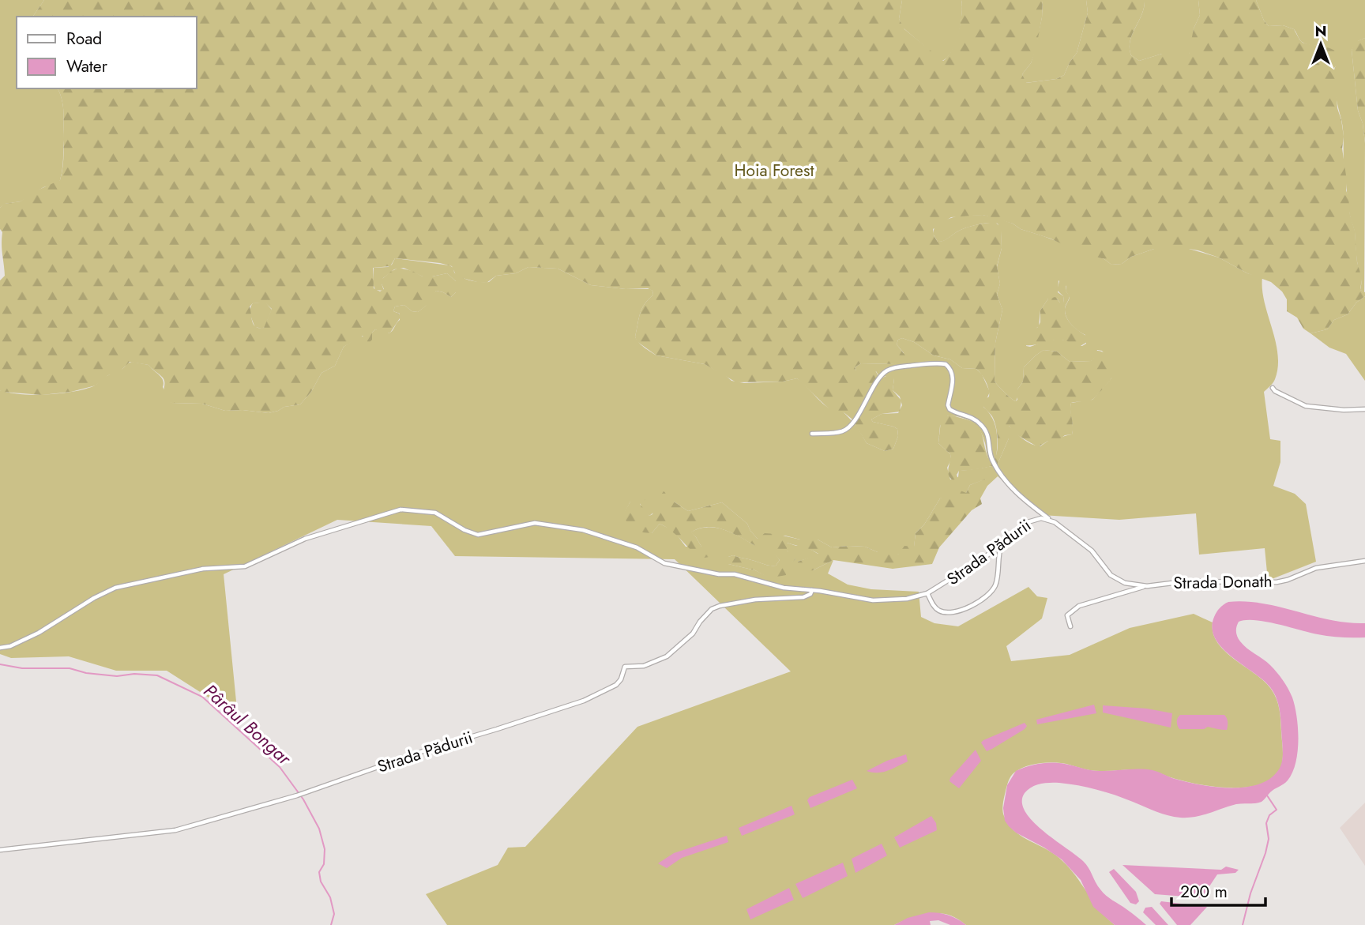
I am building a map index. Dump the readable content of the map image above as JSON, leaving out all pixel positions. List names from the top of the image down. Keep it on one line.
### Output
{"streets":{"street":["Strada Pădurii","Strada Donath"]},"crossings":[["Strada Pădurii","Strada Donath"]],"water":["Pârâul Bongar"],"parks":["Hoia Forest"],"legend":["Road","Water"],"scale_bar":"200 m","north":"top"}
